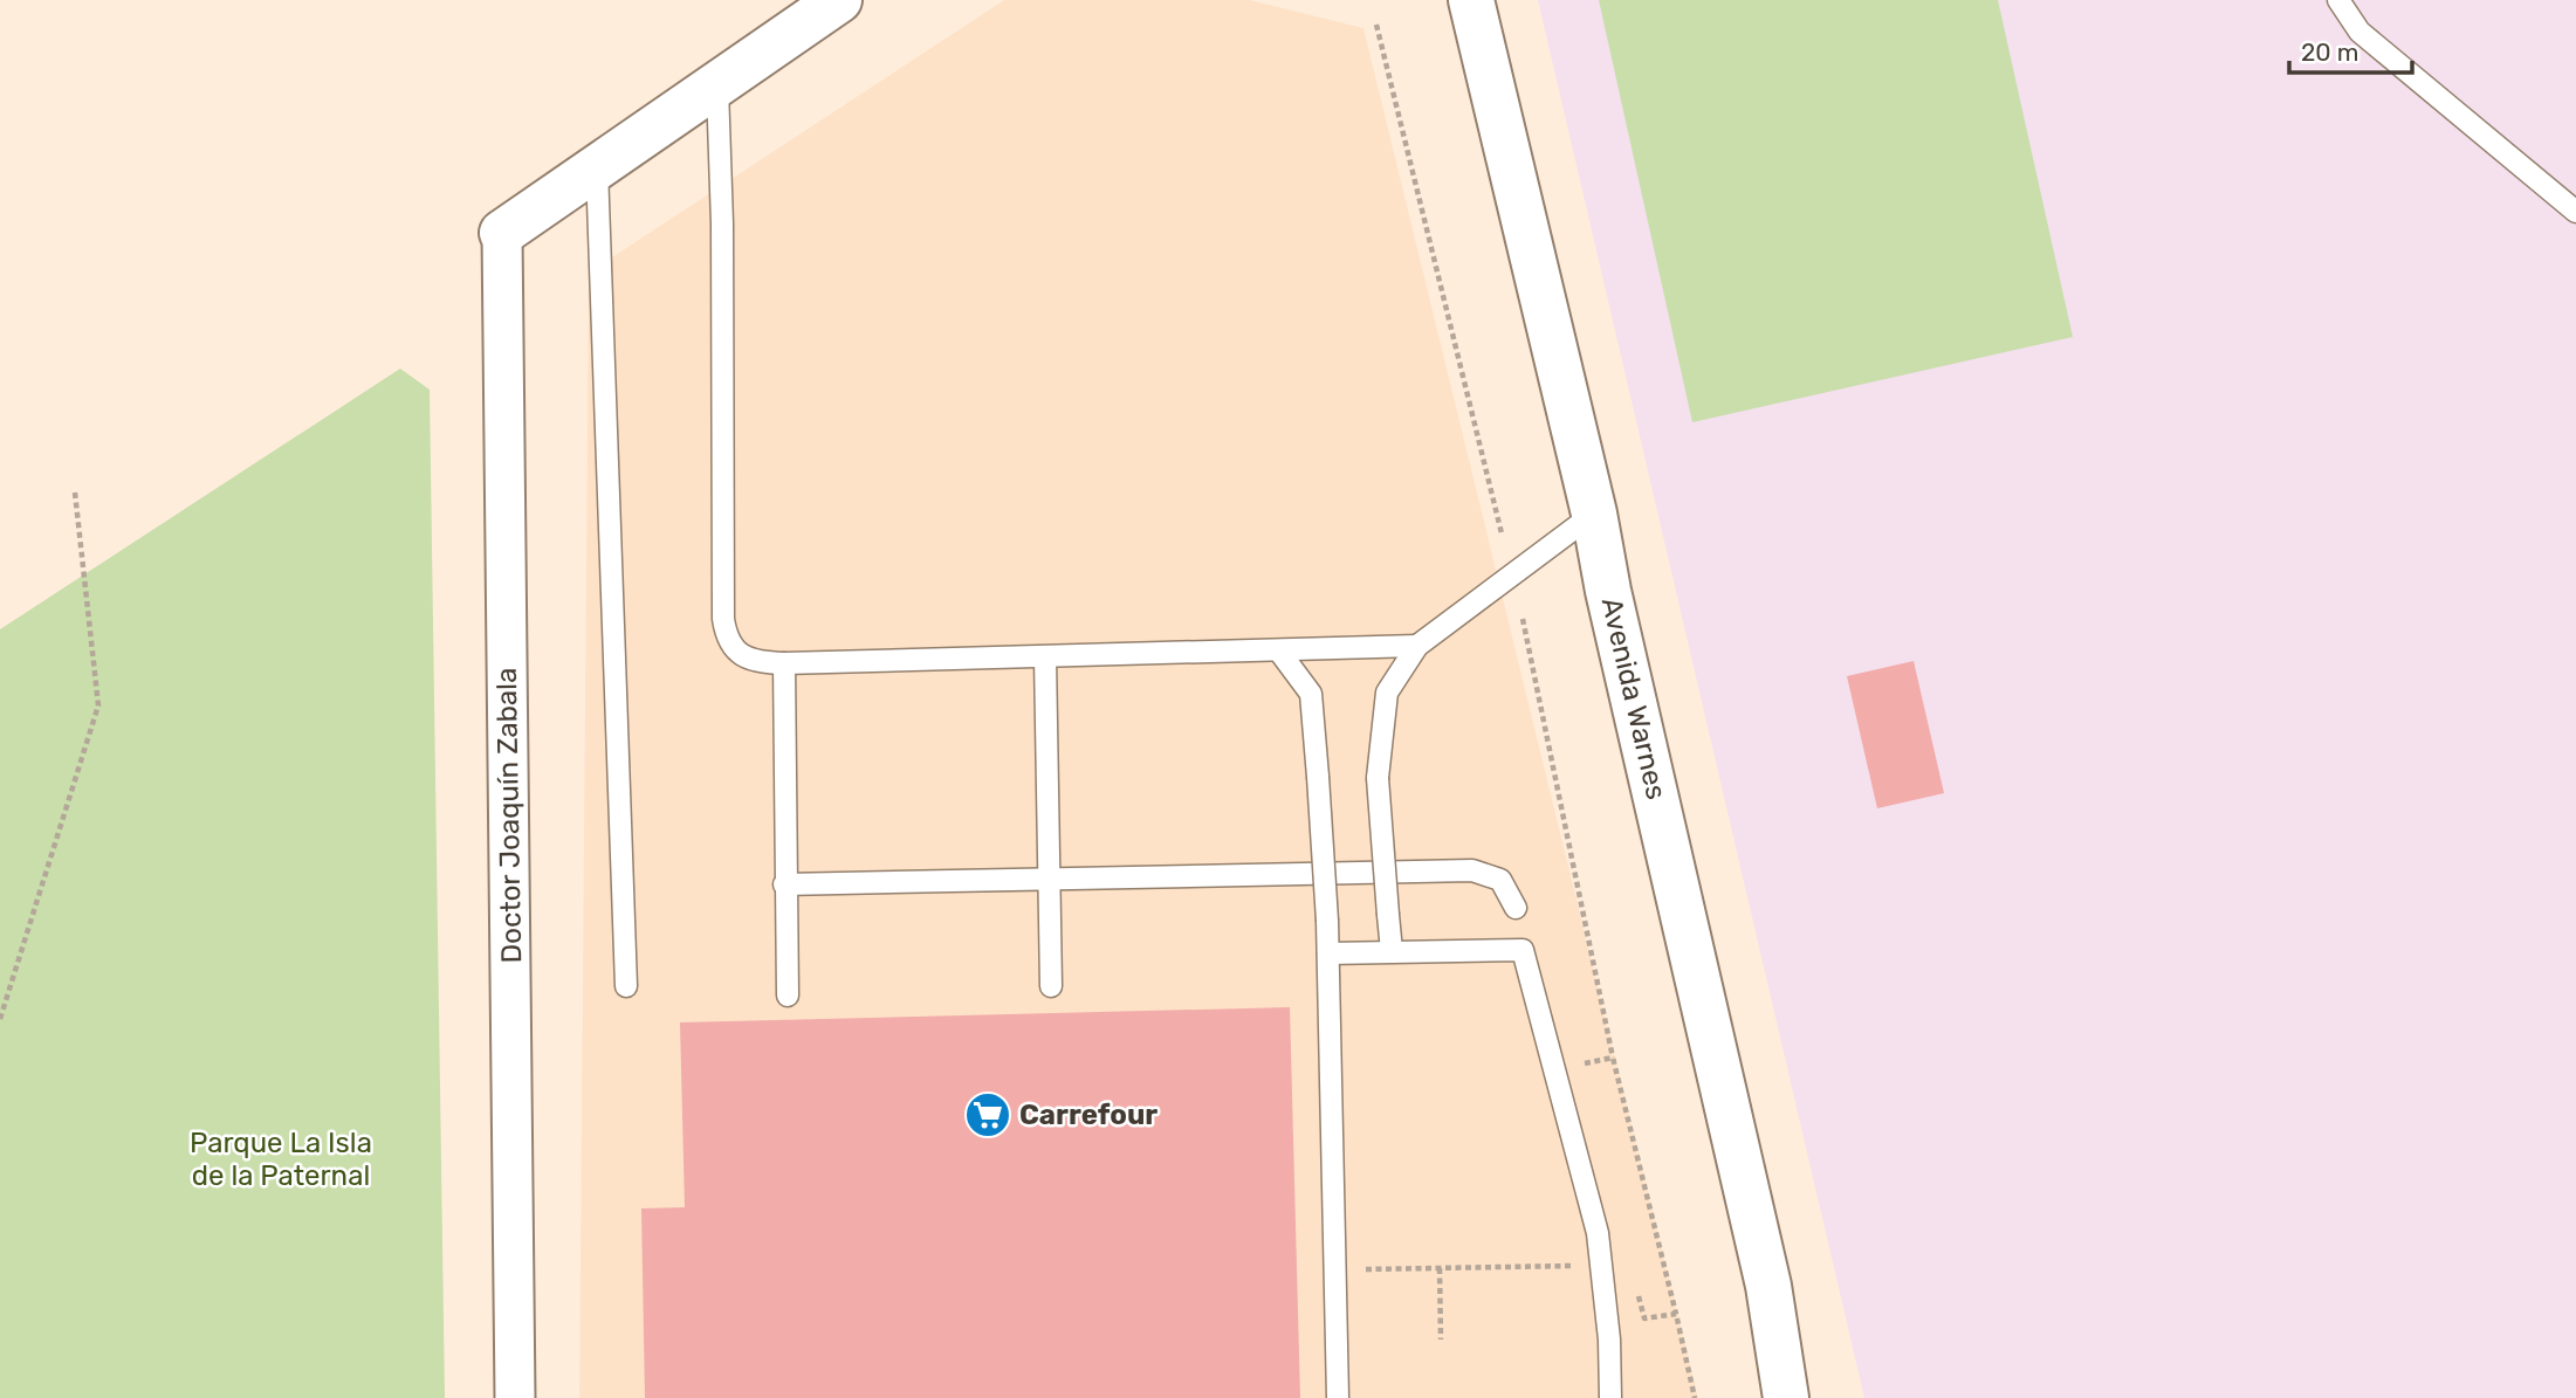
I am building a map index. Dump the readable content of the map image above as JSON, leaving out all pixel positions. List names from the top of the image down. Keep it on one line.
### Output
{"streets":{"main road":["Avenida Warnes"],"street":["Doctor Joaquín Zabala"]},"parks":["Parque La Isla de la Paternal"],"places":{"supermarket":["Carrefour"]},"scale_bar":"20 m"}
